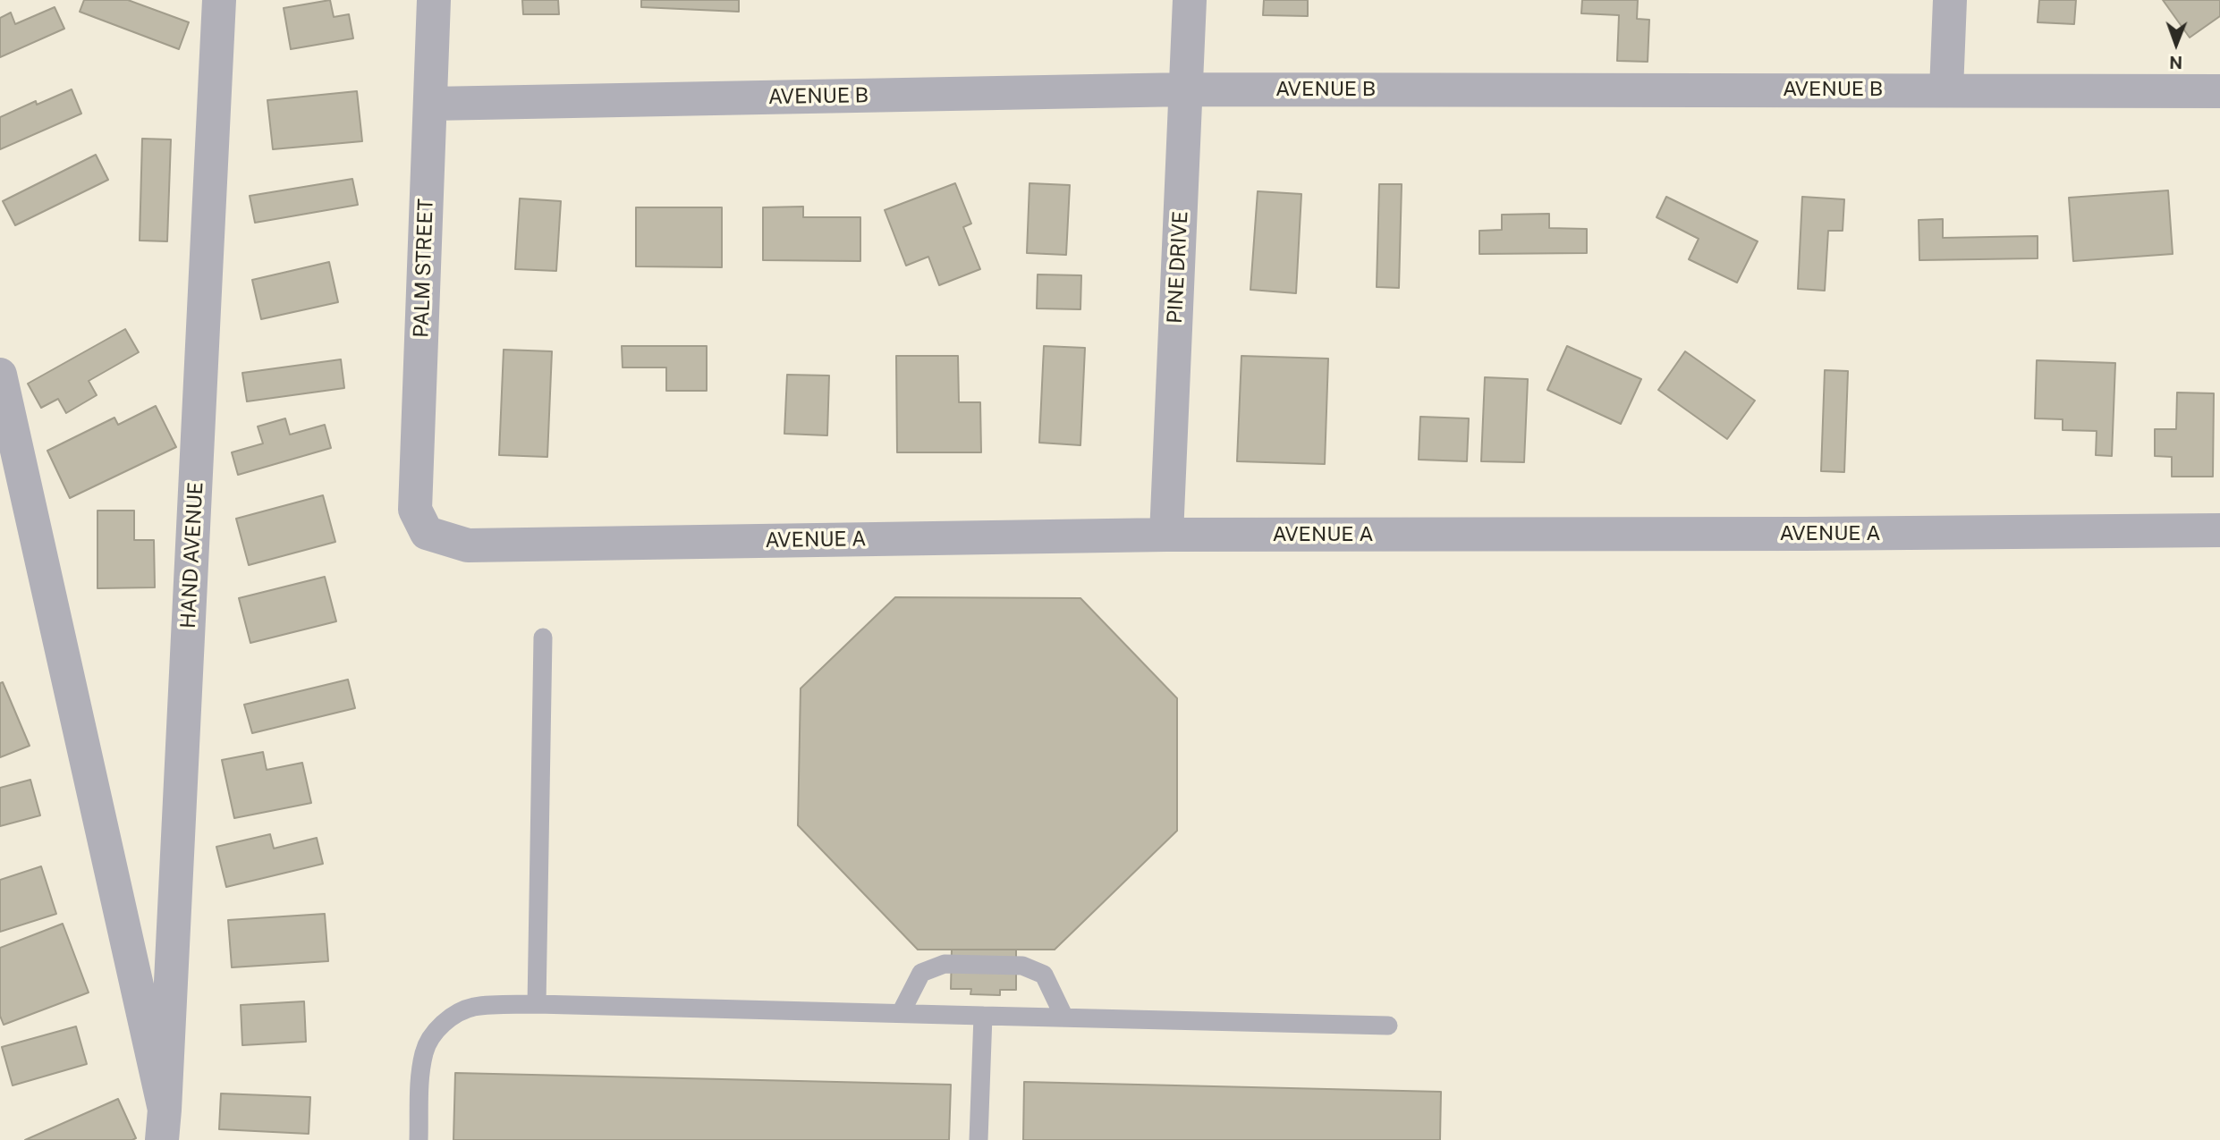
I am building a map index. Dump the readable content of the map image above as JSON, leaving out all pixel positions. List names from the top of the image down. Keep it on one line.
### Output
{"streets":{"street":["AVENUE B","PINE DRIVE","PALM STREET","AVENUE A","HAND AVENUE"]},"crossings":[["AVENUE B","PINE DRIVE"],["AVENUE B","PALM STREET"],["PINE DRIVE","AVENUE A"],["PALM STREET","AVENUE A"]],"north":"bottom"}
